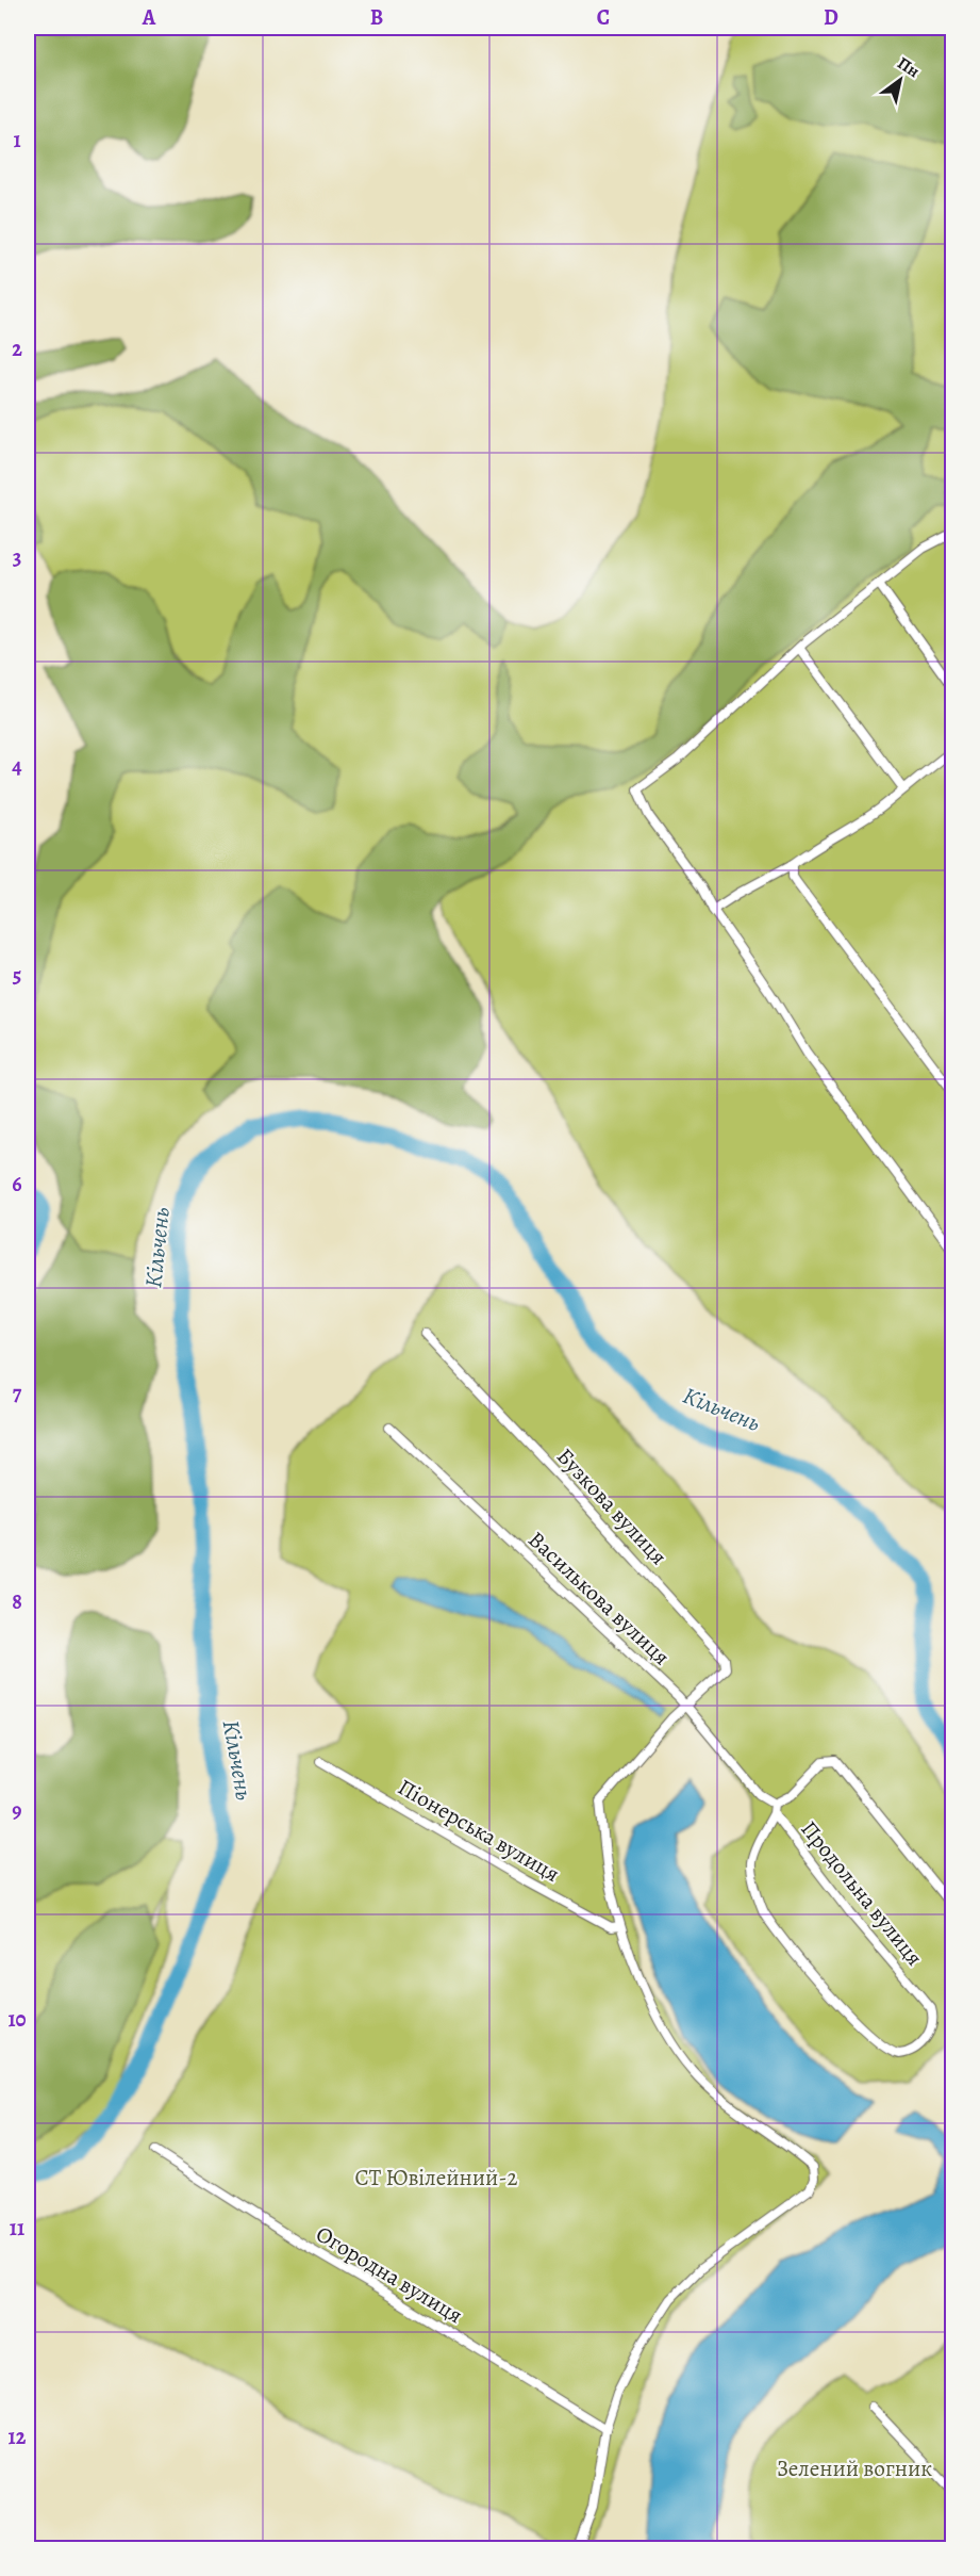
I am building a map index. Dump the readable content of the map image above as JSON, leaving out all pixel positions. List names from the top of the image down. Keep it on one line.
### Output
{"streets":{"street":["Бузкова вулиця","Василькова вулиця","Піонерська вулиця","Продольна вулиця","Огородна вулиця"]},"crossings":[["Бузкова вулиця","Василькова вулиця"],["Василькова вулиця","Продольна вулиця"]],"water":["Кільчень"],"parks":["СT Ювілейний-2","Зелений вогник"],"north":"top right","grid":{"columns":["A","B","C","D"],"rows":["1","2","3","4","5","6","7","8","9","10","11","12"]}}
